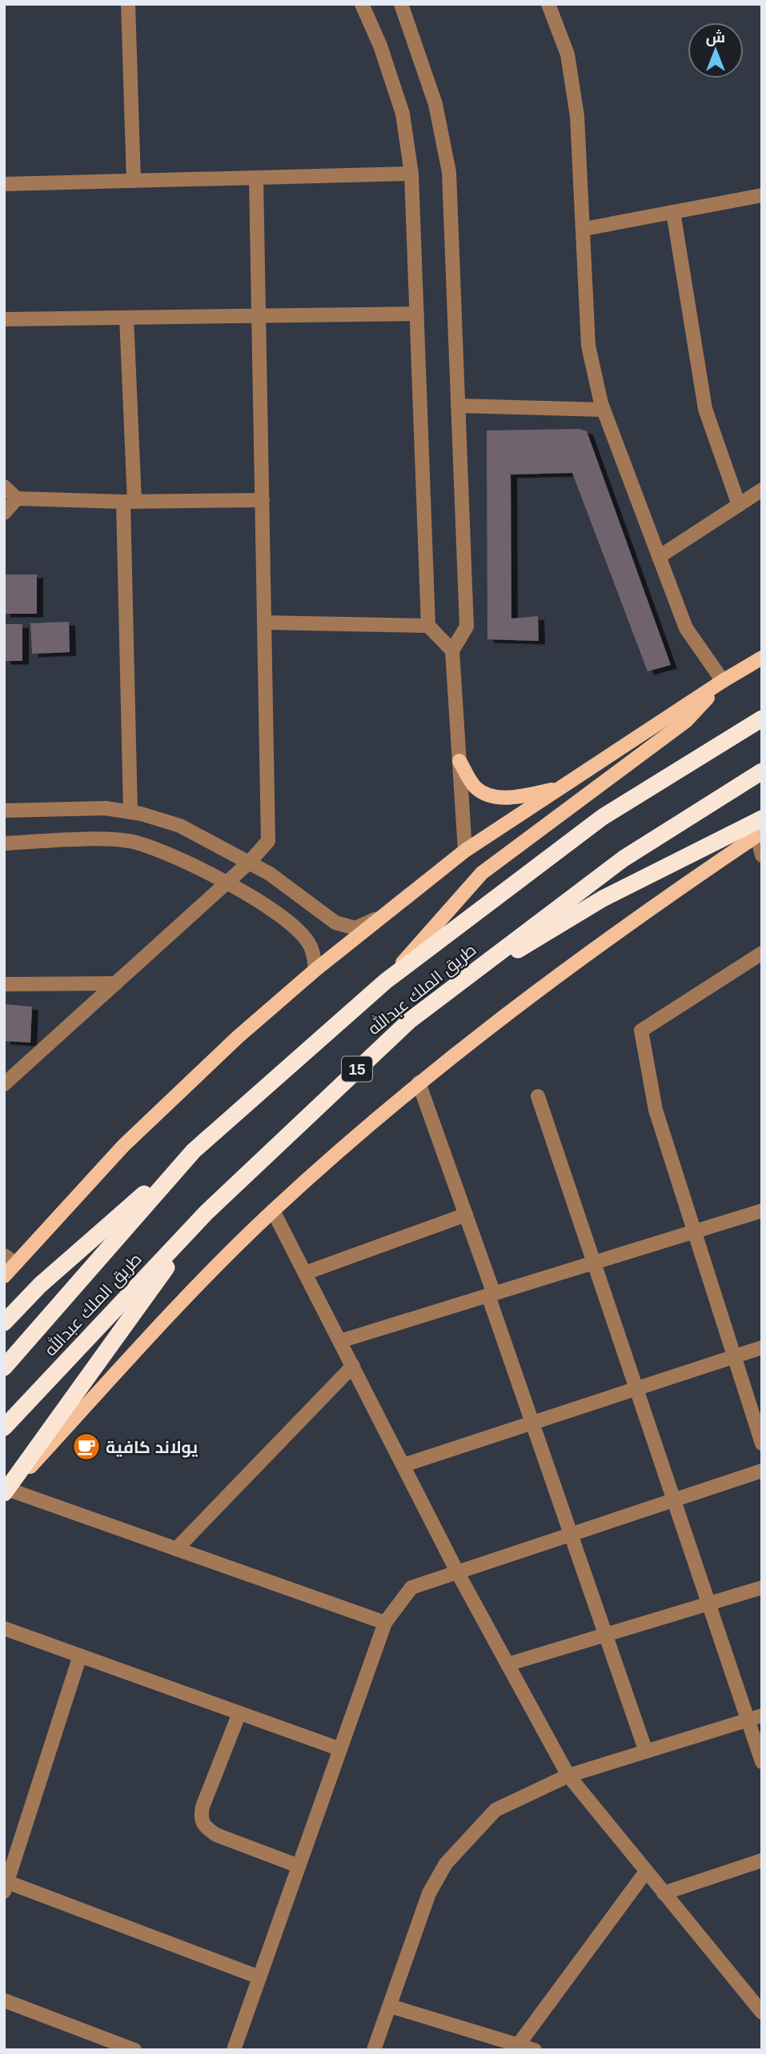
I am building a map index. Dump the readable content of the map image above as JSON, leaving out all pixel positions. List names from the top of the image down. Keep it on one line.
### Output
{"streets":{"highway":["طريق الملك عبدالله","15"]},"places":{"cafe":["يولاند كافية"]},"north":"top"}
